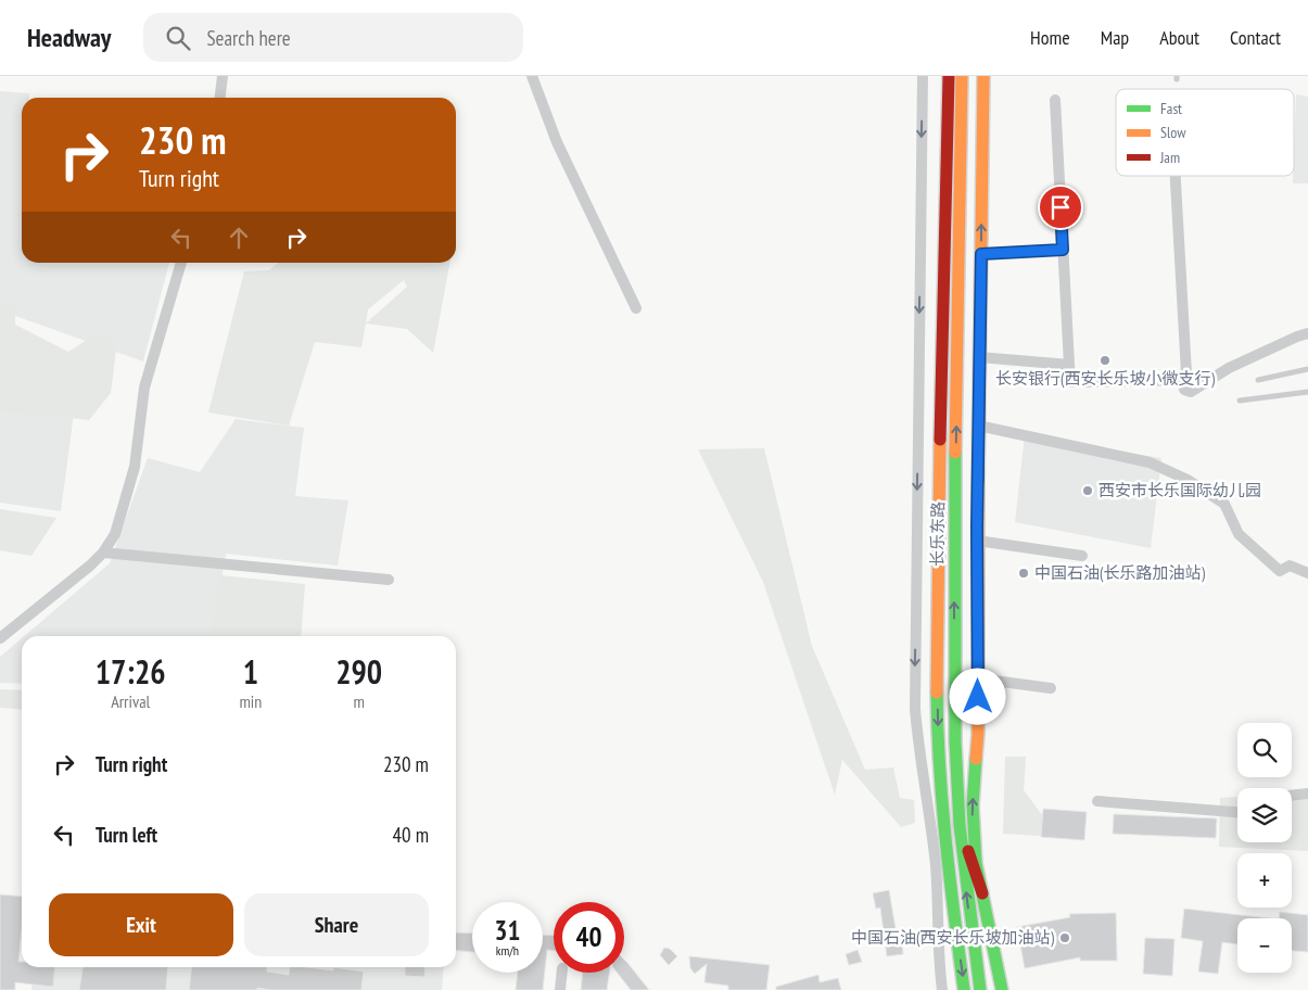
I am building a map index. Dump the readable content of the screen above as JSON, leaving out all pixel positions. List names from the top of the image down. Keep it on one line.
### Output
{"streets":{"main road":["长乐东路"]},"places":["长安银行(西安长乐坡小微支行)","西安市长乐国际幼儿园","中国石油(长乐路加油站)","中国石油(西安长乐坡加油站)"],"legend":["Fast","Slow","Jam"],"page":{"header":"Headway","search":"Search here","nav":["Home","Map","About","Contact"],"turn":["230 m","Turn right"],"eta":["17:26","Arrival","1","min","290","m"],"map_buttons":["+","−"],"list":[{"name":"Turn right","value":"230 m"},{"name":"Turn left","value":"40 m"}],"buttons":["Exit","Share"],"speed":"31 km/h","limit":"40"}}
